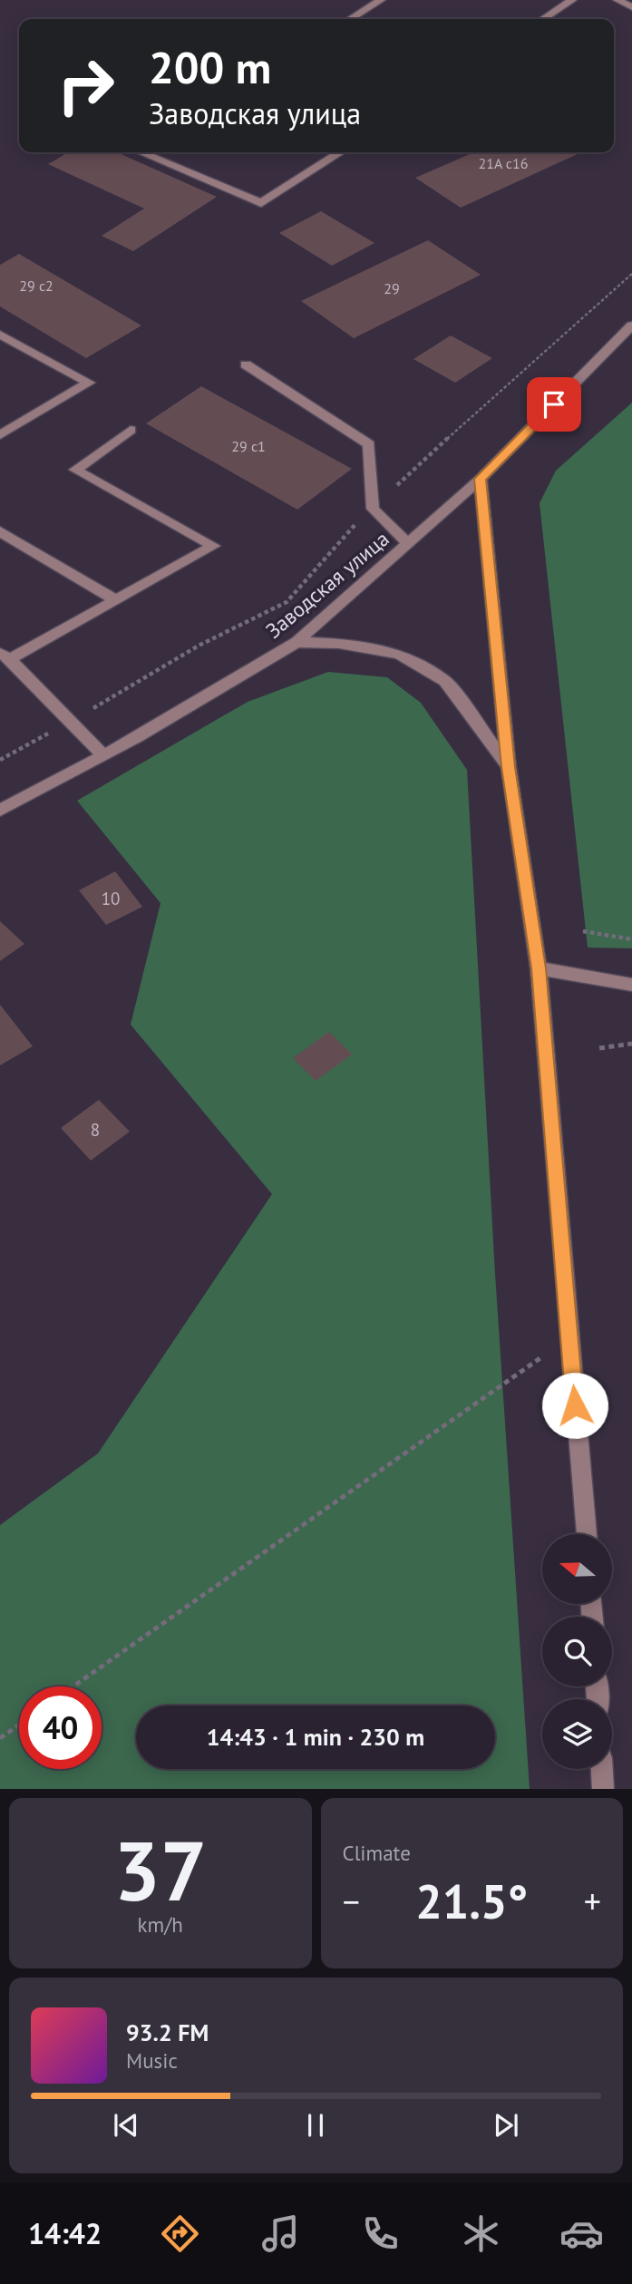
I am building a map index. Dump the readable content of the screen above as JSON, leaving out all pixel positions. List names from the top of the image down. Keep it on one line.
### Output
{"streets":{"street":["Заводская улица"]},"house_numbers":["21А с16","29 с2","29","29 с1","10","8"],"north":"left","page":{"turn":["200 m","Заводская улица"],"limit":"40","trip":"14:43 · 1 min · 230 m","tile":[["37","km/h"],"Climate"],"heat":["−","21.5°","+"],"song":["93.2 FM","Music"],"tabs":"14:42"}}
